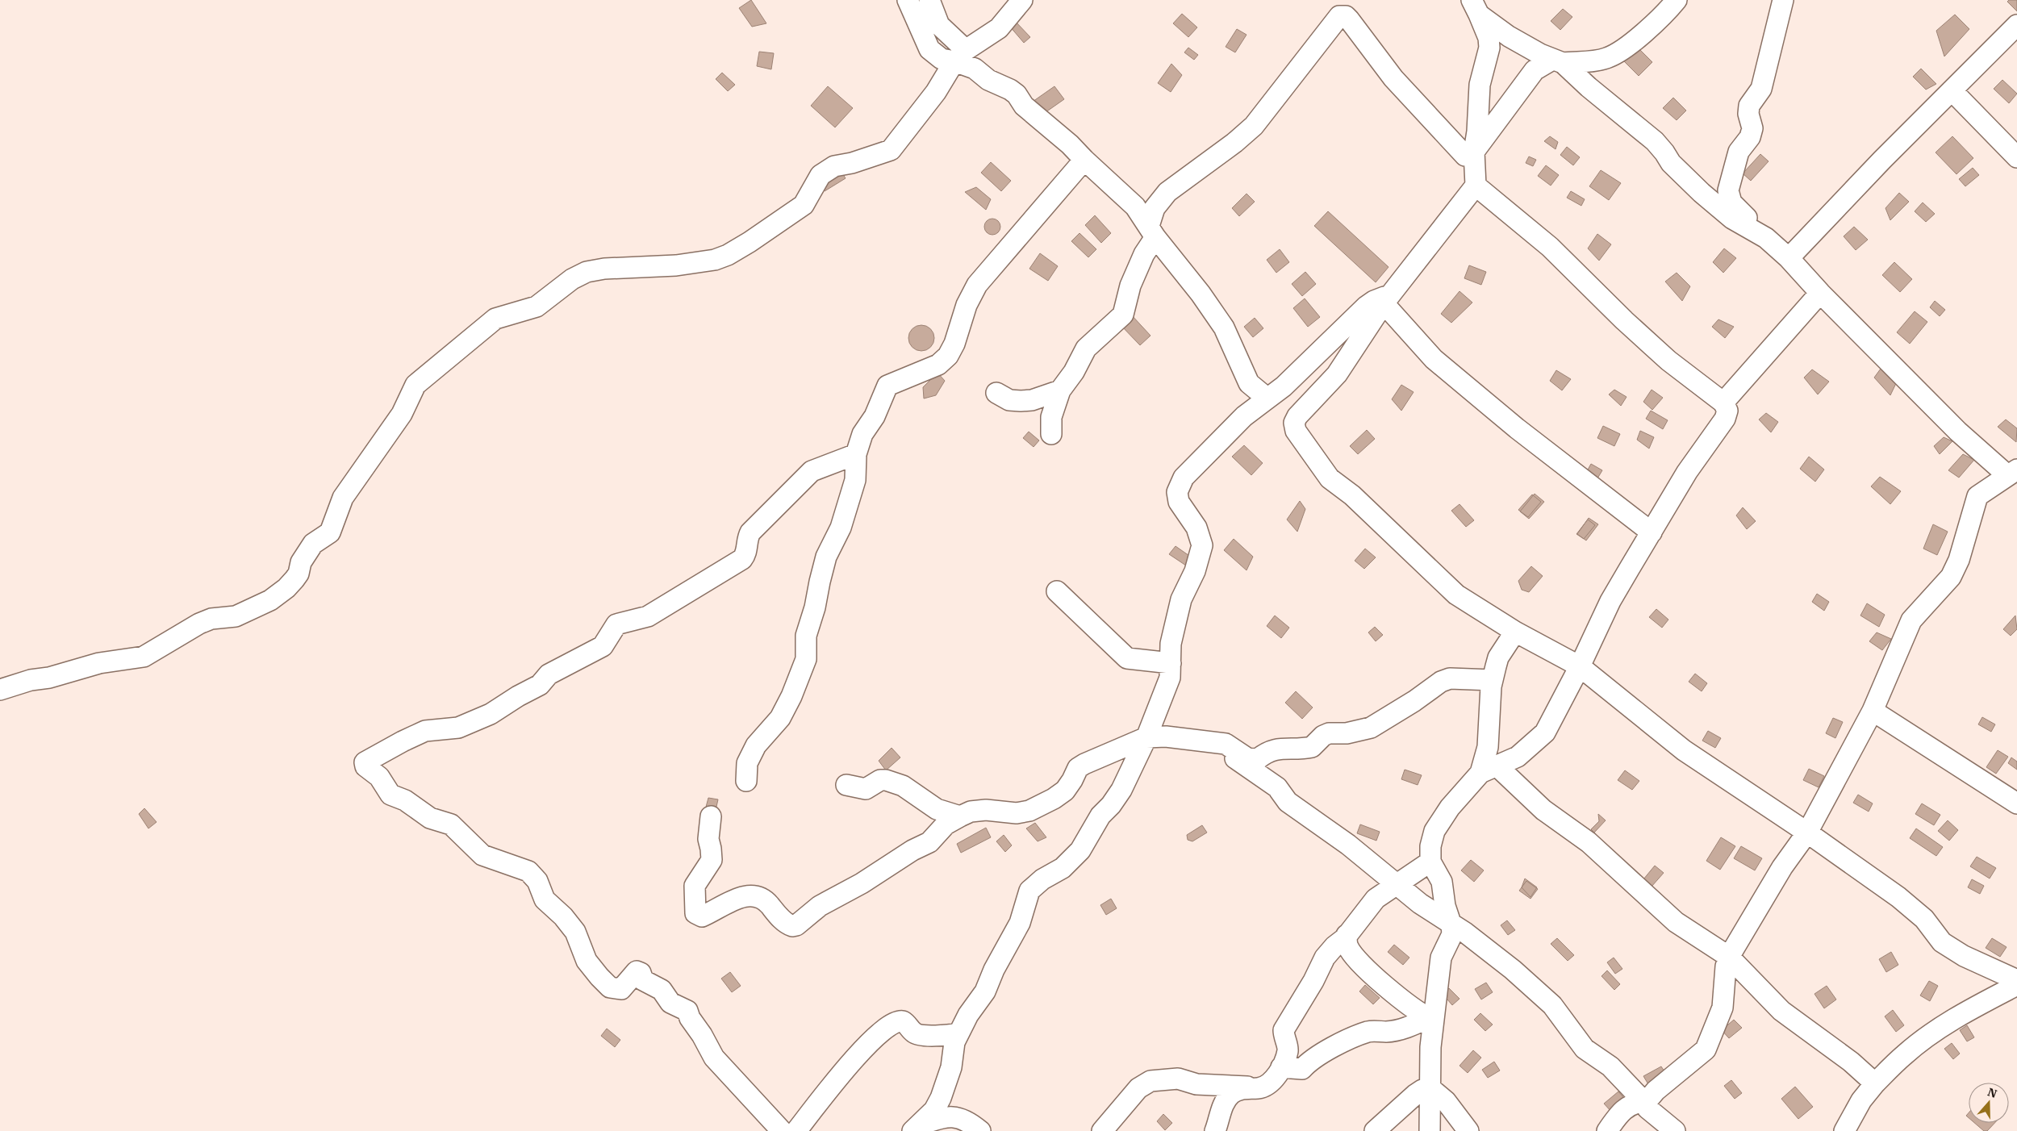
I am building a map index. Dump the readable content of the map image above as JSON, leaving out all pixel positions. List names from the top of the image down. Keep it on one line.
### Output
{"north":"top"}
